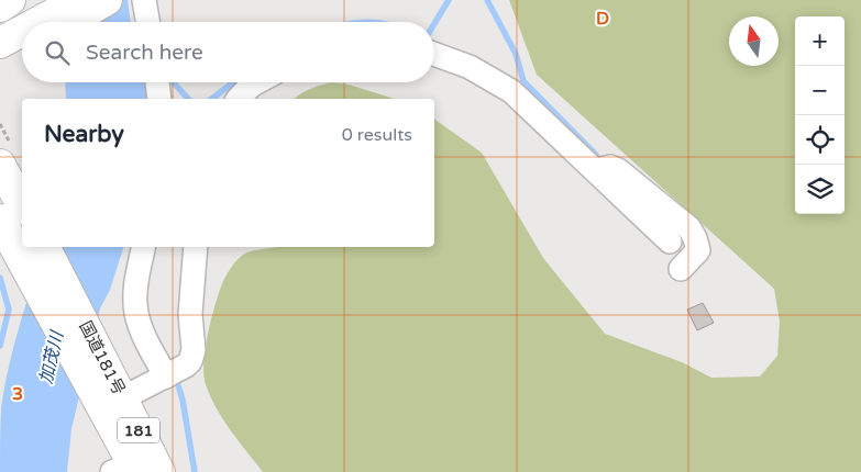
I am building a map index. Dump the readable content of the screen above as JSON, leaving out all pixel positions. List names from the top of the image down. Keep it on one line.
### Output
{"streets":{"main road":["国道181号","181"]},"water":["加茂川"],"north":"top","page":{"map_buttons":["+","−"],"search":"Search here","heading":["Nearby","0 results"]},"grid":{"columns":["D"],"rows":["3"]}}
